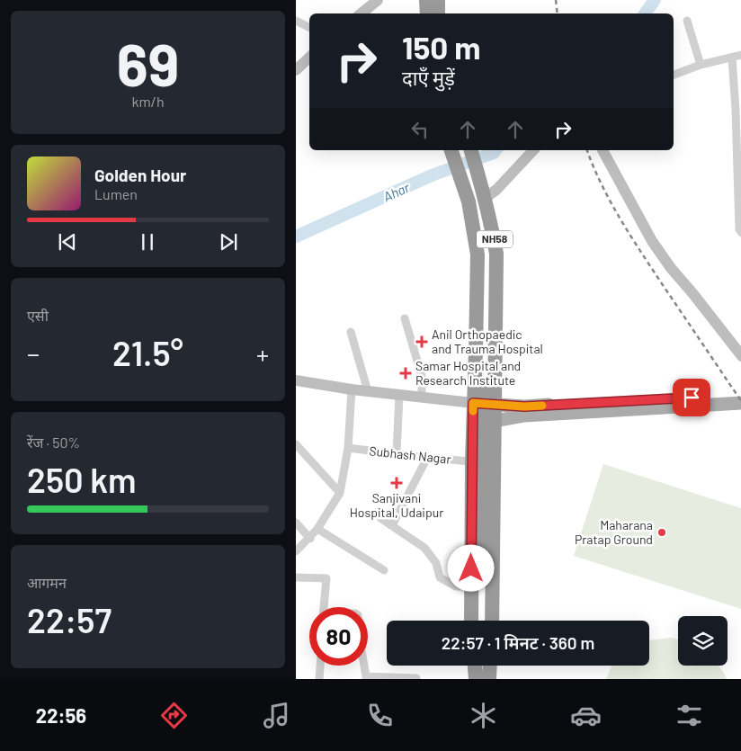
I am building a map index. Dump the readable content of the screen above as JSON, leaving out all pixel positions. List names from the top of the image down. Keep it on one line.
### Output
{"streets":{"highway":["NH58"],"street":["Subhash Nagar"]},"crossings":[["NH58","Subhash Nagar"]],"water":["Ahar"],"places":{"health":["Anil Orthopaedic and Trauma Hospital","Samar Hospital and Research Institute","Sanjivani Hospital, Udaipur"],"other":["Maharana Pratap Ground"]},"page":{"tile":[["69","km/h"],"एसी",["रेंज · 50%","250 km"],["आगमन","22:57"]],"turn":["150 m","दाएँ मुड़ें"],"song":["Golden Hour","Lumen"],"heat":["−","21.5°","+"],"limit":"80","trip":"22:57 · 1 मिनट · 360 m","tabs":"22:56"}}
